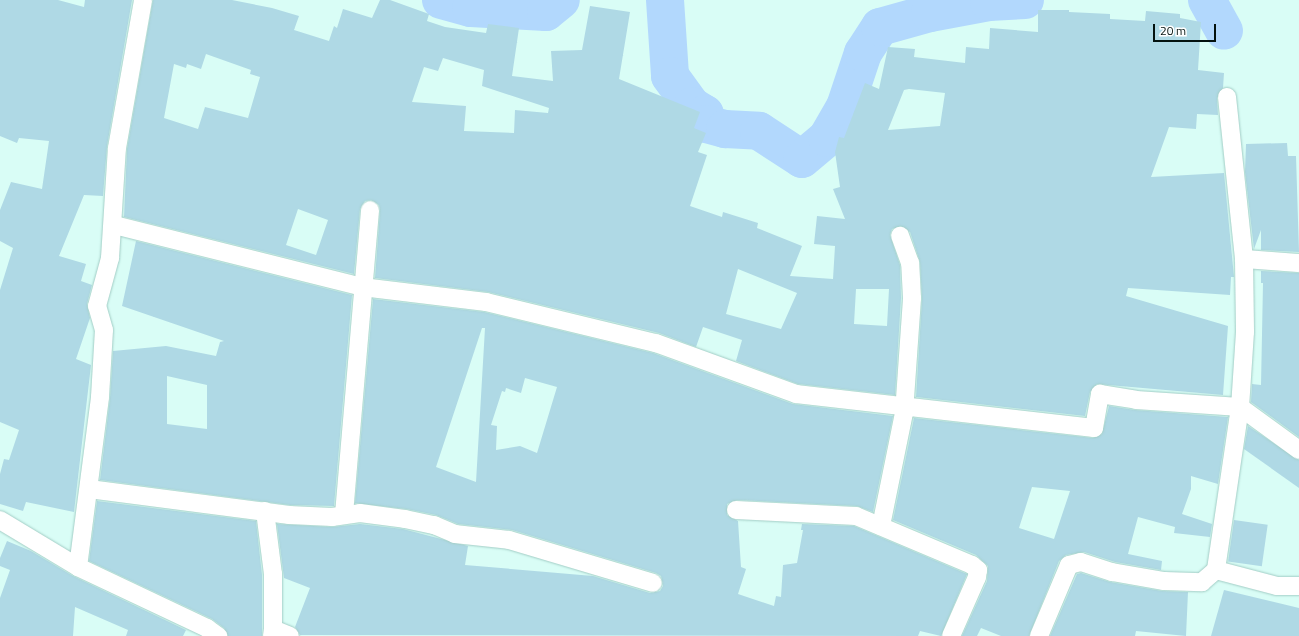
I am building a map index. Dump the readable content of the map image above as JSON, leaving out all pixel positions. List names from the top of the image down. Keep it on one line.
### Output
{"scale_bar":"20 m"}
